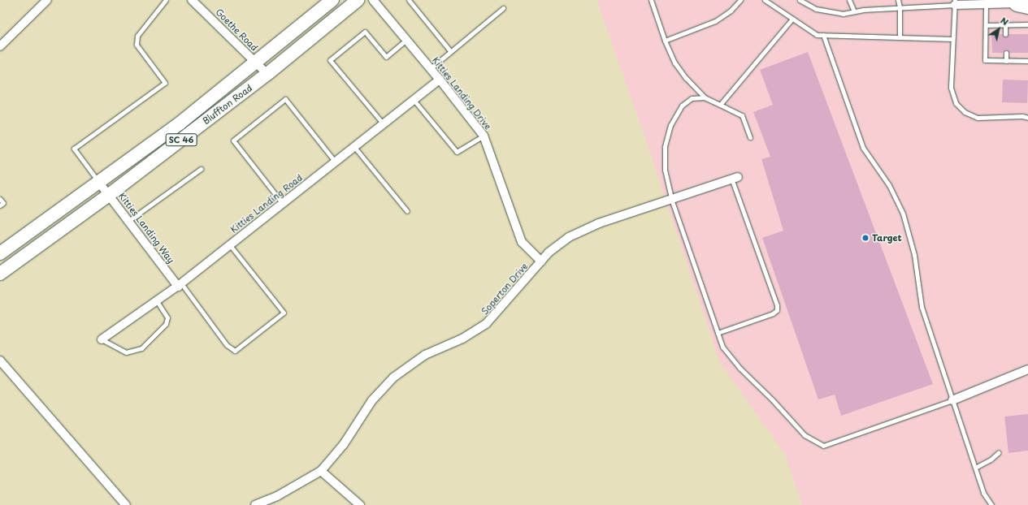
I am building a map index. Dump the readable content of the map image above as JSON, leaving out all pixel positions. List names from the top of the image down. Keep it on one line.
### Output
{"streets":{"main road":["Bluffton Road","SC 46"],"street":["Goethe Road","Kitties Landing Drive","Kitties Landing Road","Kitties Landing Way","Soperton Drive"]},"crossings":[["Goethe Road","Bluffton Road"],["Kitties Landing Drive","Kitties Landing Road"],["Kitties Landing Drive","Soperton Drive"],["Bluffton Road","Kitties Landing Way"],["Kitties Landing Road","Kitties Landing Way"]],"places":["Target"],"north":"top right"}
